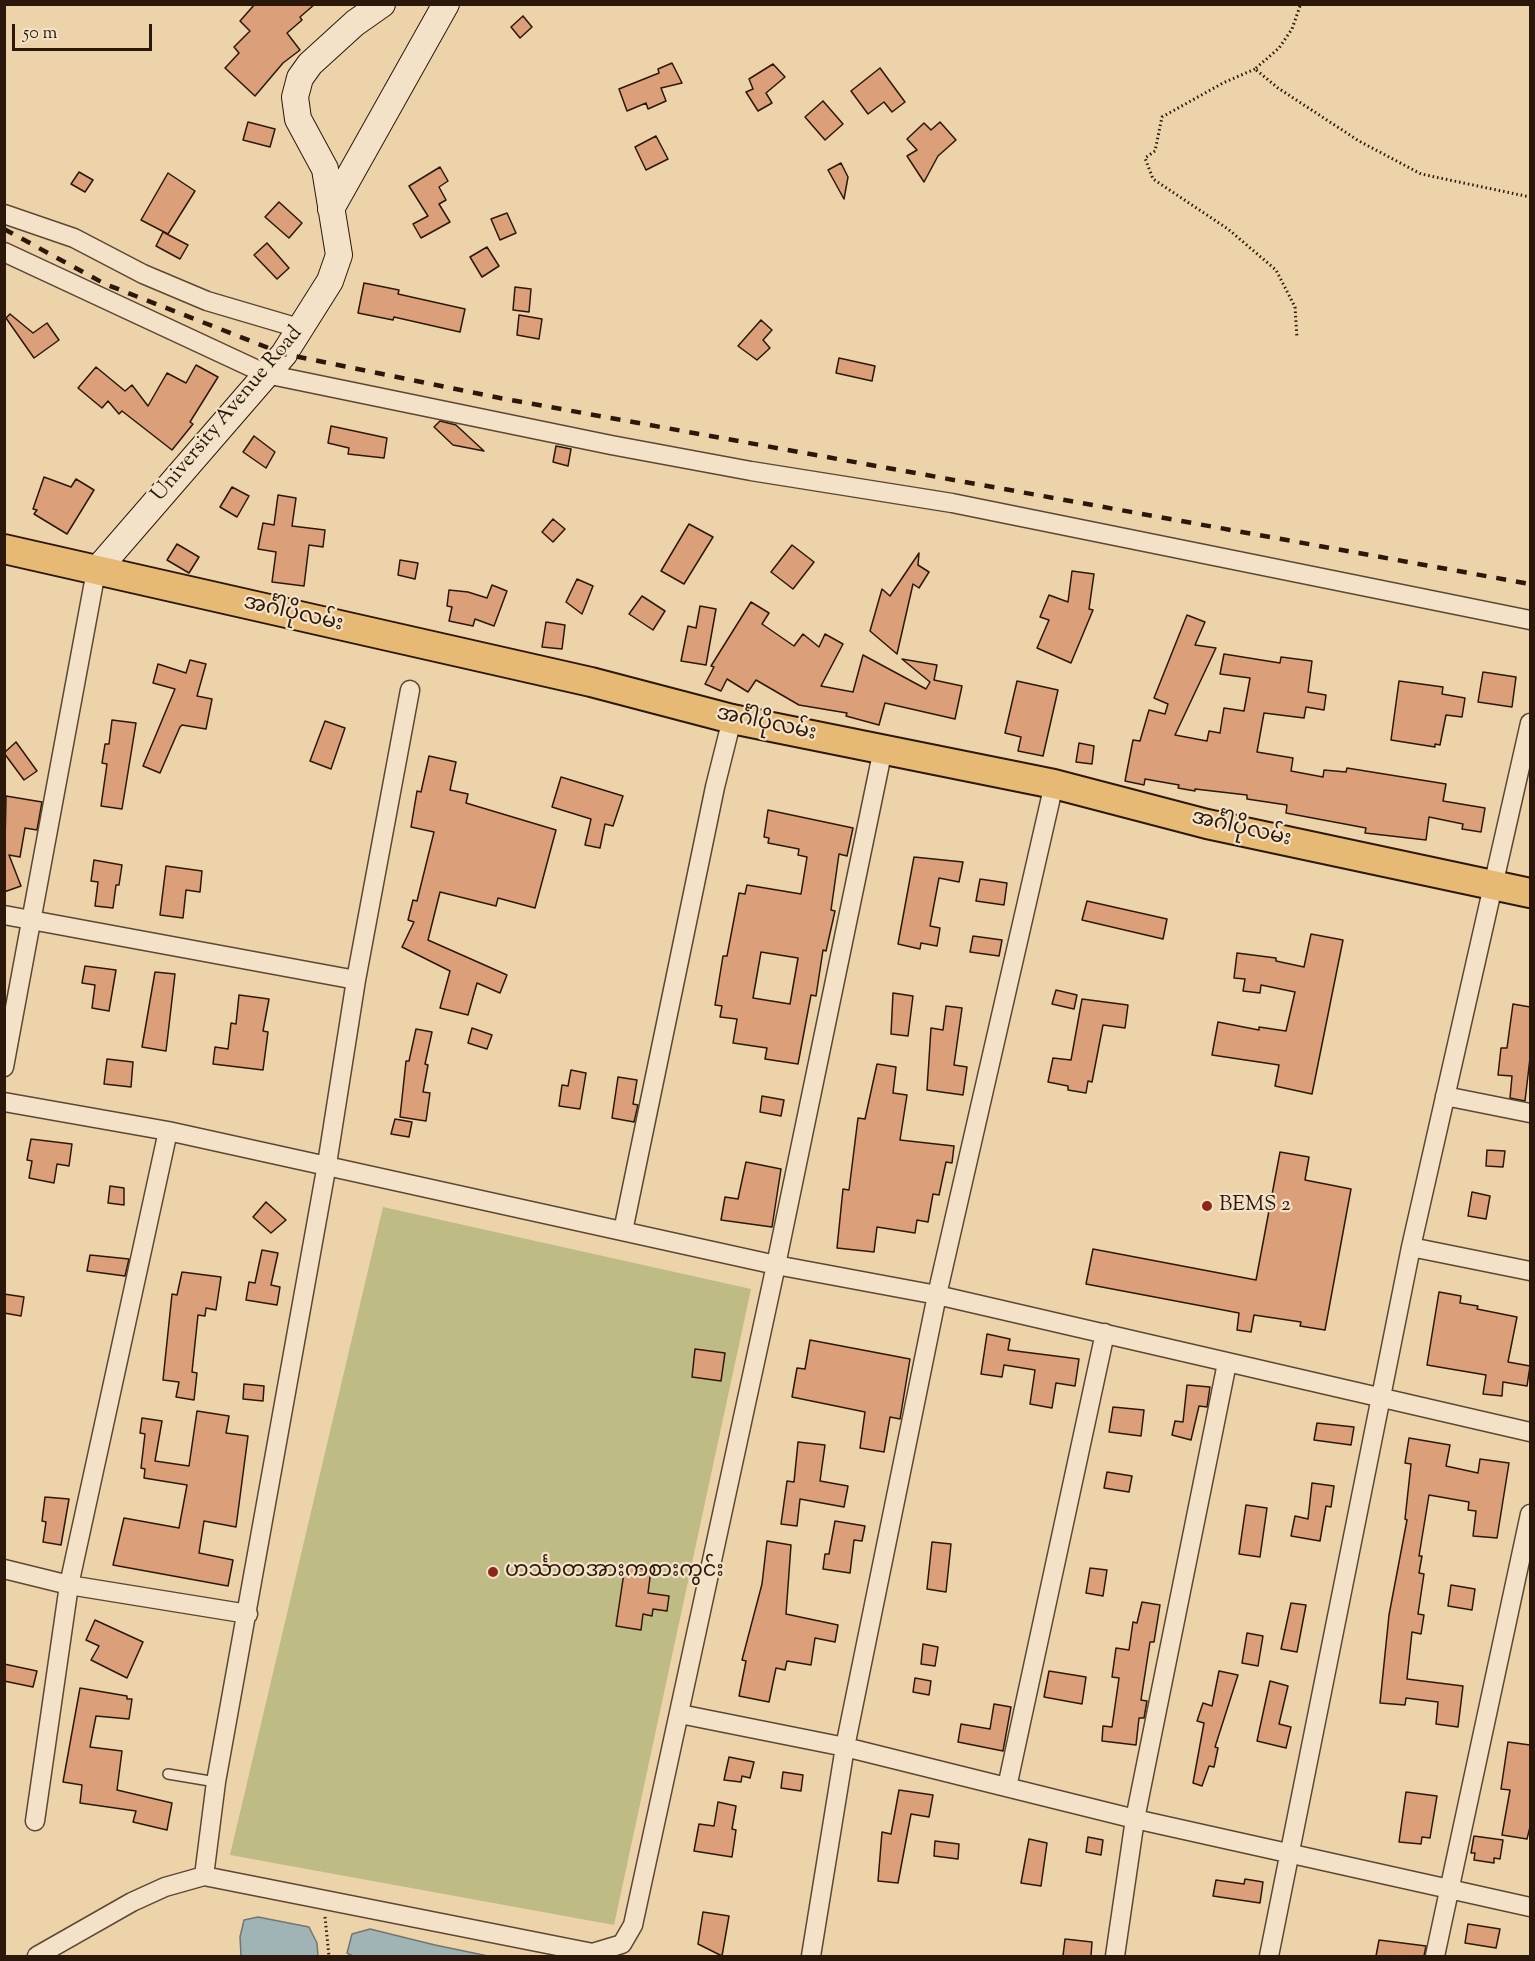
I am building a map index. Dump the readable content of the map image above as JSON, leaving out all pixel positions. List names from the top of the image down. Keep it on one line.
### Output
{"streets":{"main road":["University Avenue Road","အင်္ဂါပိုလမ်း"]},"crossings":[["University Avenue Road","အင်္ဂါပိုလမ်း"]],"places":["BEMS 2","ဟင်္သာတအားကစားကွင်း"],"scale_bar":"50 m"}
